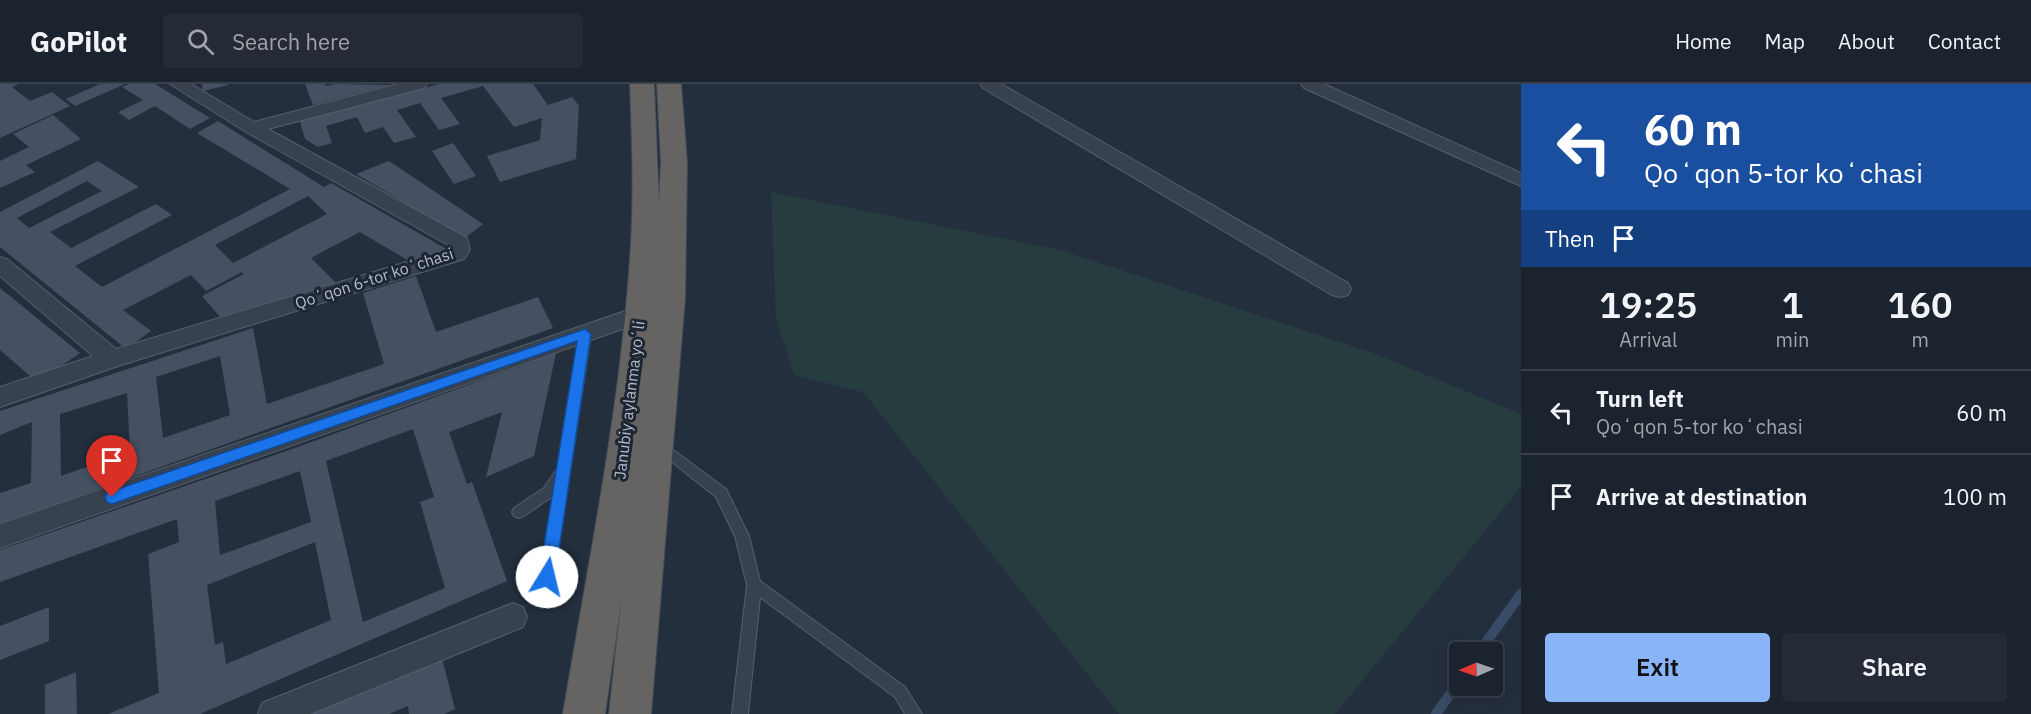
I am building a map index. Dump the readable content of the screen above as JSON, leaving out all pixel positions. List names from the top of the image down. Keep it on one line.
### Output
{"streets":{"highway":["Janubiy aylanma yoʻli"],"street":["Qoʻqon 6-tor koʻchasi"]},"north":"left","page":{"header":"GoPilot","search":"Search here","nav":["Home","Map","About","Contact"],"turn":["60 m","Qoʻqon 5-tor koʻchasi"],"then":"Then","eta":["19:25","Arrival","1","min","160","m"],"list":[{"name":"Turn left","note":"Qoʻqon 5-tor koʻchasi","value":"60 m"},{"name":"Arrive at destination","value":"100 m"}],"buttons":["Exit","Share"]}}
